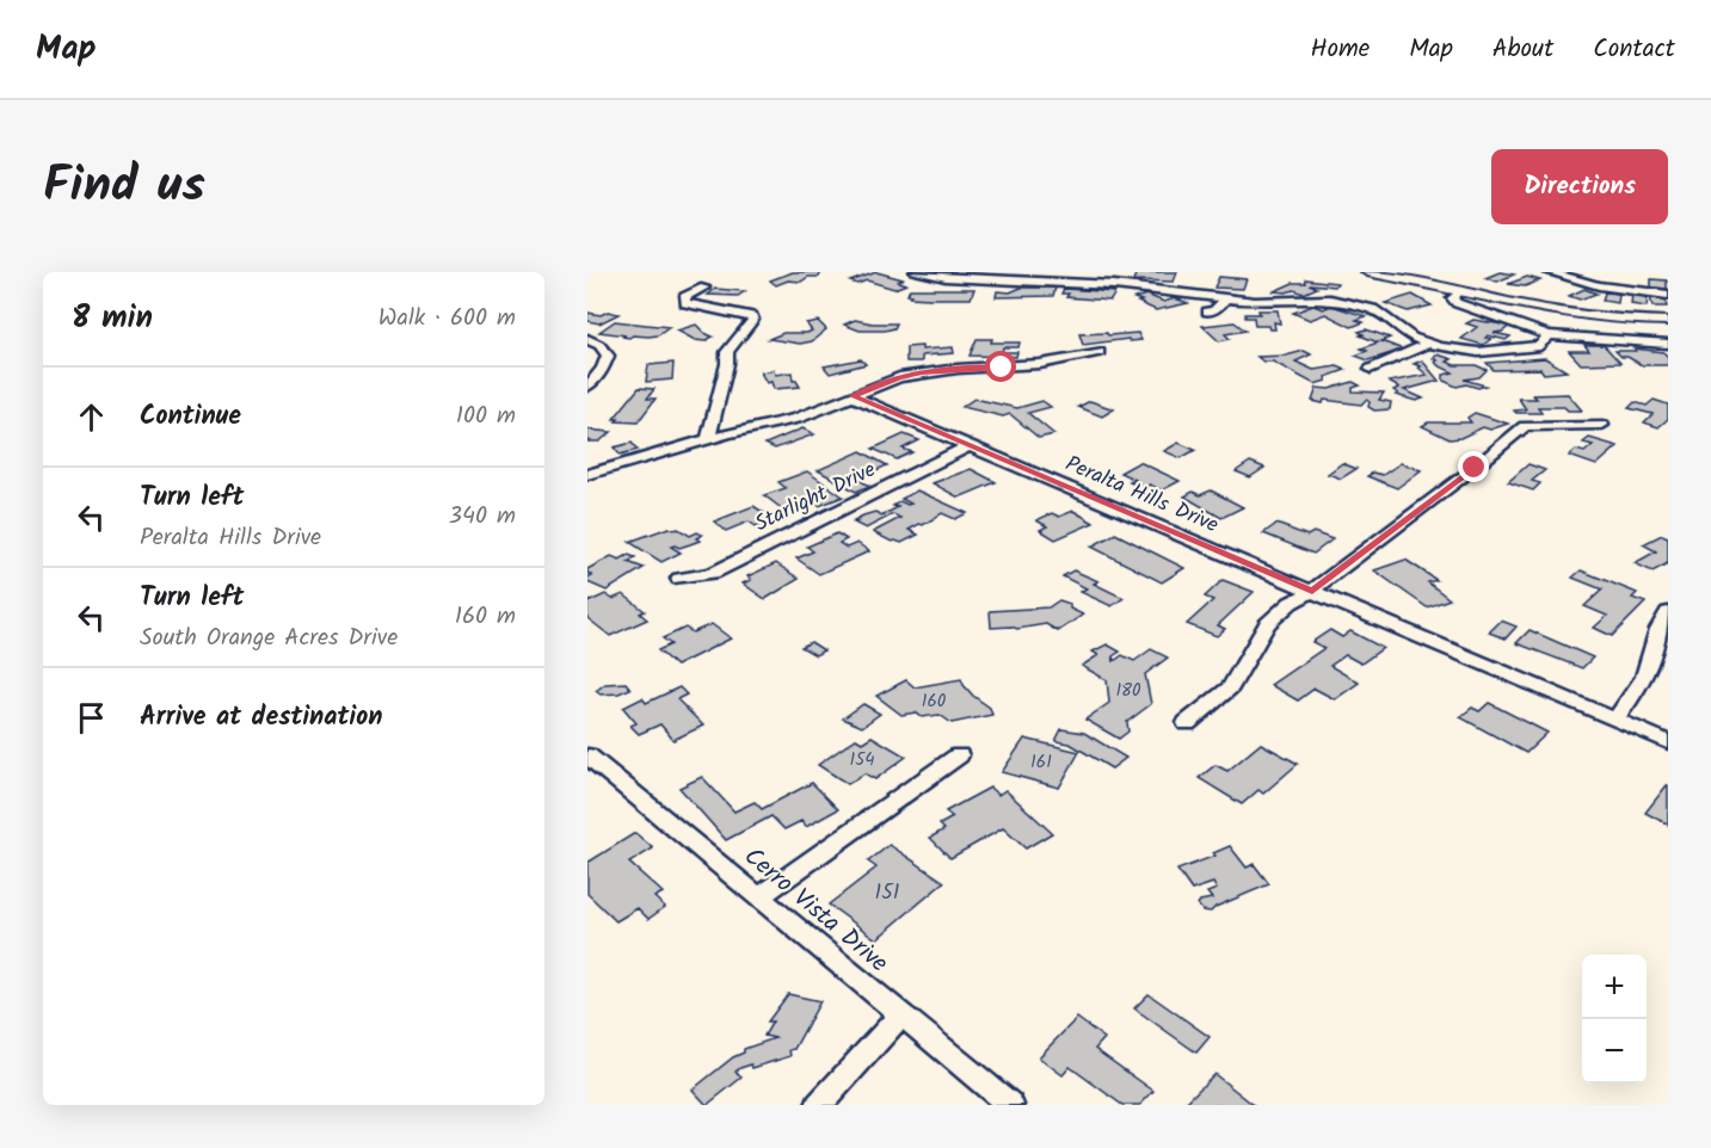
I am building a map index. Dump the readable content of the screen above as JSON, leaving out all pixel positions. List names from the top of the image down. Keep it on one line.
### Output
{"streets":{"street":["Peralta Hills Drive","Starlight Drive","Cerro Vista Drive"]},"crossings":[["Peralta Hills Drive","Starlight Drive"]],"house_numbers":["180","160","154","161","151"],"page":{"header":"Map","nav":["Home","Map","About","Contact"],"title":"Find us","buttons":"Directions","heading":["8 min","Walk · 600 m"],"list":[["Continue","100 m"],["Turn left","Peralta Hills Drive","340 m"],["Turn left","South Orange Acres Drive","160 m"],"Arrive at destination"],"map_buttons":["+","−"]}}
